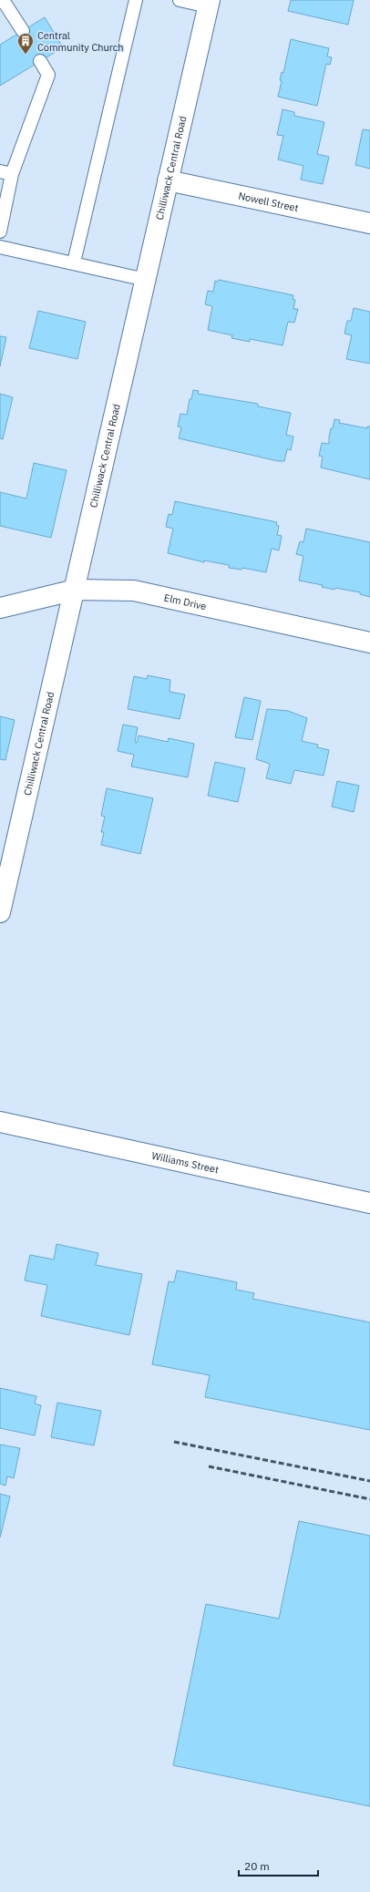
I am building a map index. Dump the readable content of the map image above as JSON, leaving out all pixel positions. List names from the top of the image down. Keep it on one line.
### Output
{"streets":{"street":["Chilliwack Central Road","Nowell Street","Elm Drive","Williams Street"]},"crossings":[["Chilliwack Central Road","Nowell Street"],["Chilliwack Central Road","Elm Drive"]],"places":{"building":["Central Community Church"]},"scale_bar":"20 m"}
